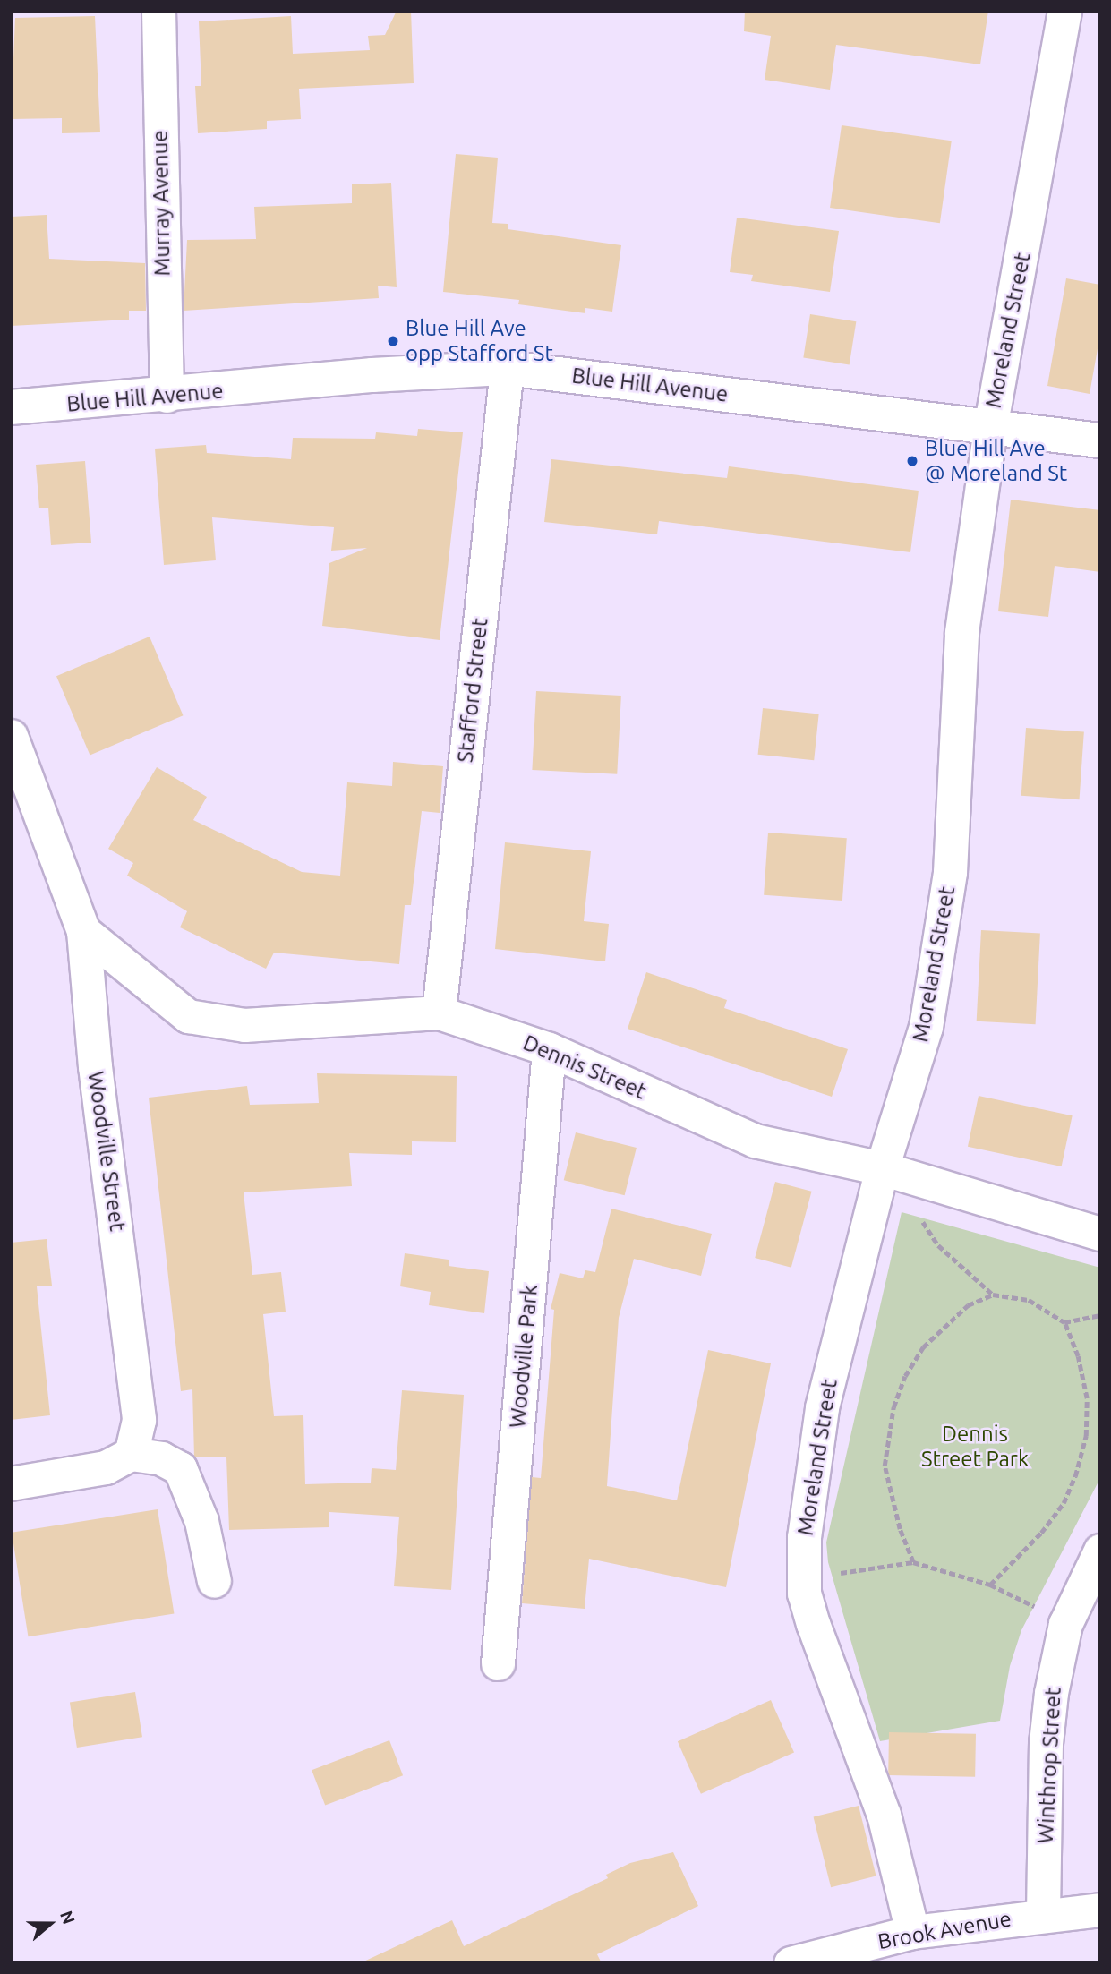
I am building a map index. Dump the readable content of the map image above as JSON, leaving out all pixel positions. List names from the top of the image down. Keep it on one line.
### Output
{"streets":{"main road":["Blue Hill Avenue"],"street":["Murray Avenue","Moreland Street","Stafford Street","Dennis Street","Woodville Street","Woodville Park","Winthrop Street","Brook Avenue"]},"crossings":[["Murray Avenue","Blue Hill Avenue"],["Moreland Street","Blue Hill Avenue"],["Moreland Street","Dennis Street"],["Moreland Street","Brook Avenue"],["Blue Hill Avenue","Stafford Street"],["Stafford Street","Dennis Street"],["Dennis Street","Woodville Street"],["Dennis Street","Woodville Park"],["Winthrop Street","Brook Avenue"]],"parks":["Dennis Street Park"],"places":["Blue Hill Ave opp Stafford St","Blue Hill Ave @ Moreland St"],"north":"right"}
